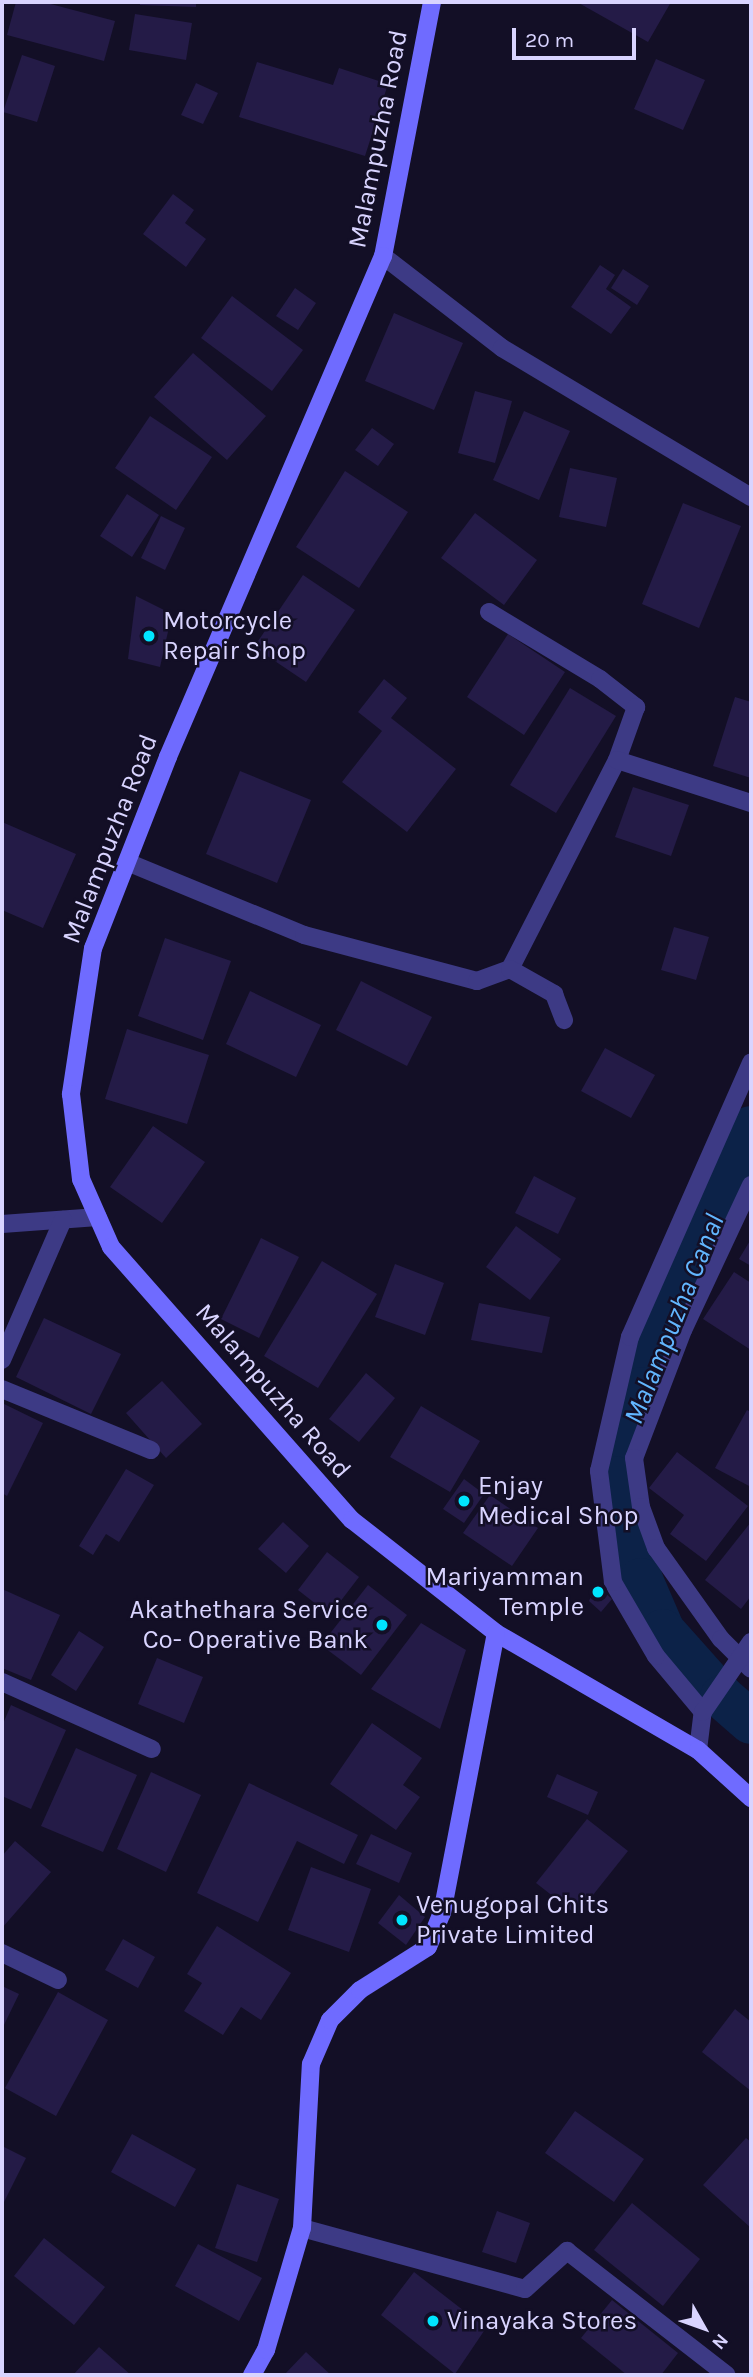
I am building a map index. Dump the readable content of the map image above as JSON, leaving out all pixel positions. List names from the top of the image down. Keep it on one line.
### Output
{"streets":{"main road":["Malampuzha Road"]},"water":["Malampuzha Canal"],"places":["Motorcycle Repair Shop","Enjay Medical Shop","Mariyamman Temple","Akathethara Service Co- Operative Bank","Venugopal Chits Private Limited","Vinayaka Stores"],"scale_bar":"20 m","north":"bottom right"}
